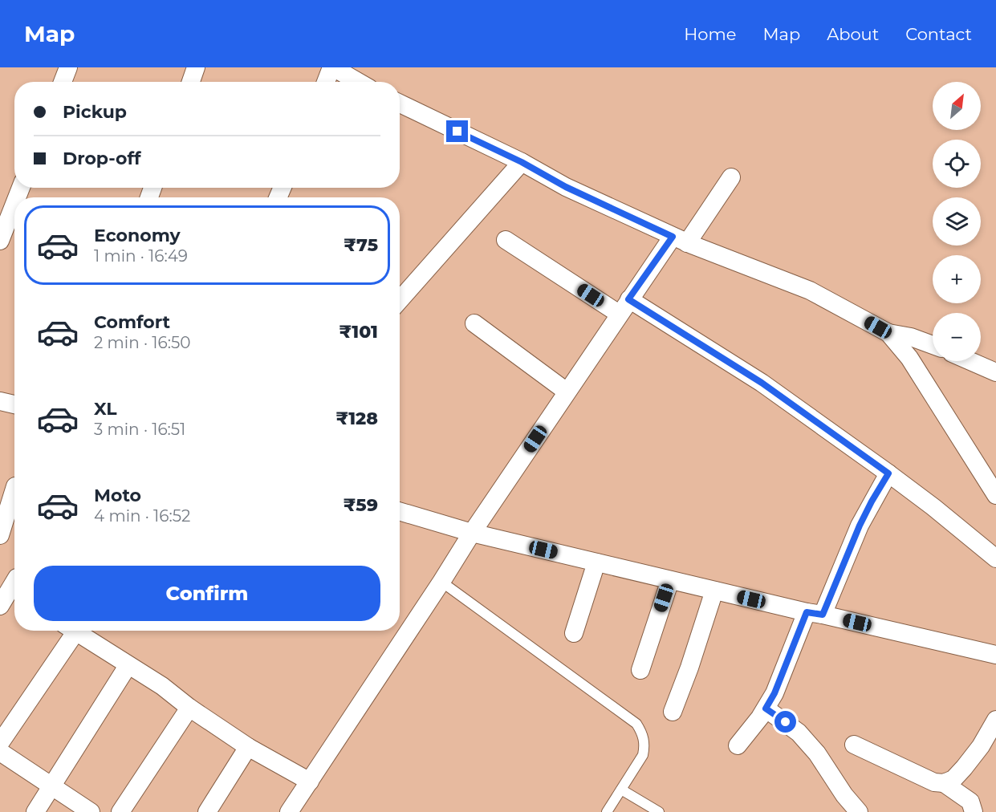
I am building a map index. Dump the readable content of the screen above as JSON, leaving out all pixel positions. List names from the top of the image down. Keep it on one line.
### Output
{"north":"top right","page":{"header":"Map","nav":["Home","Map","About","Contact"],"map_buttons":["+","−"],"banner":["Pickup","Drop-off"],"list":[{"name":"Economy","note":"1 min · 16:49","value":"₹75"},{"name":"Comfort","note":"2 min · 16:50","value":"₹101"},{"name":"XL","note":"3 min · 16:51","value":"₹128"},{"name":"Moto","note":"4 min · 16:52","value":"₹59"}],"buttons":"Confirm"}}
